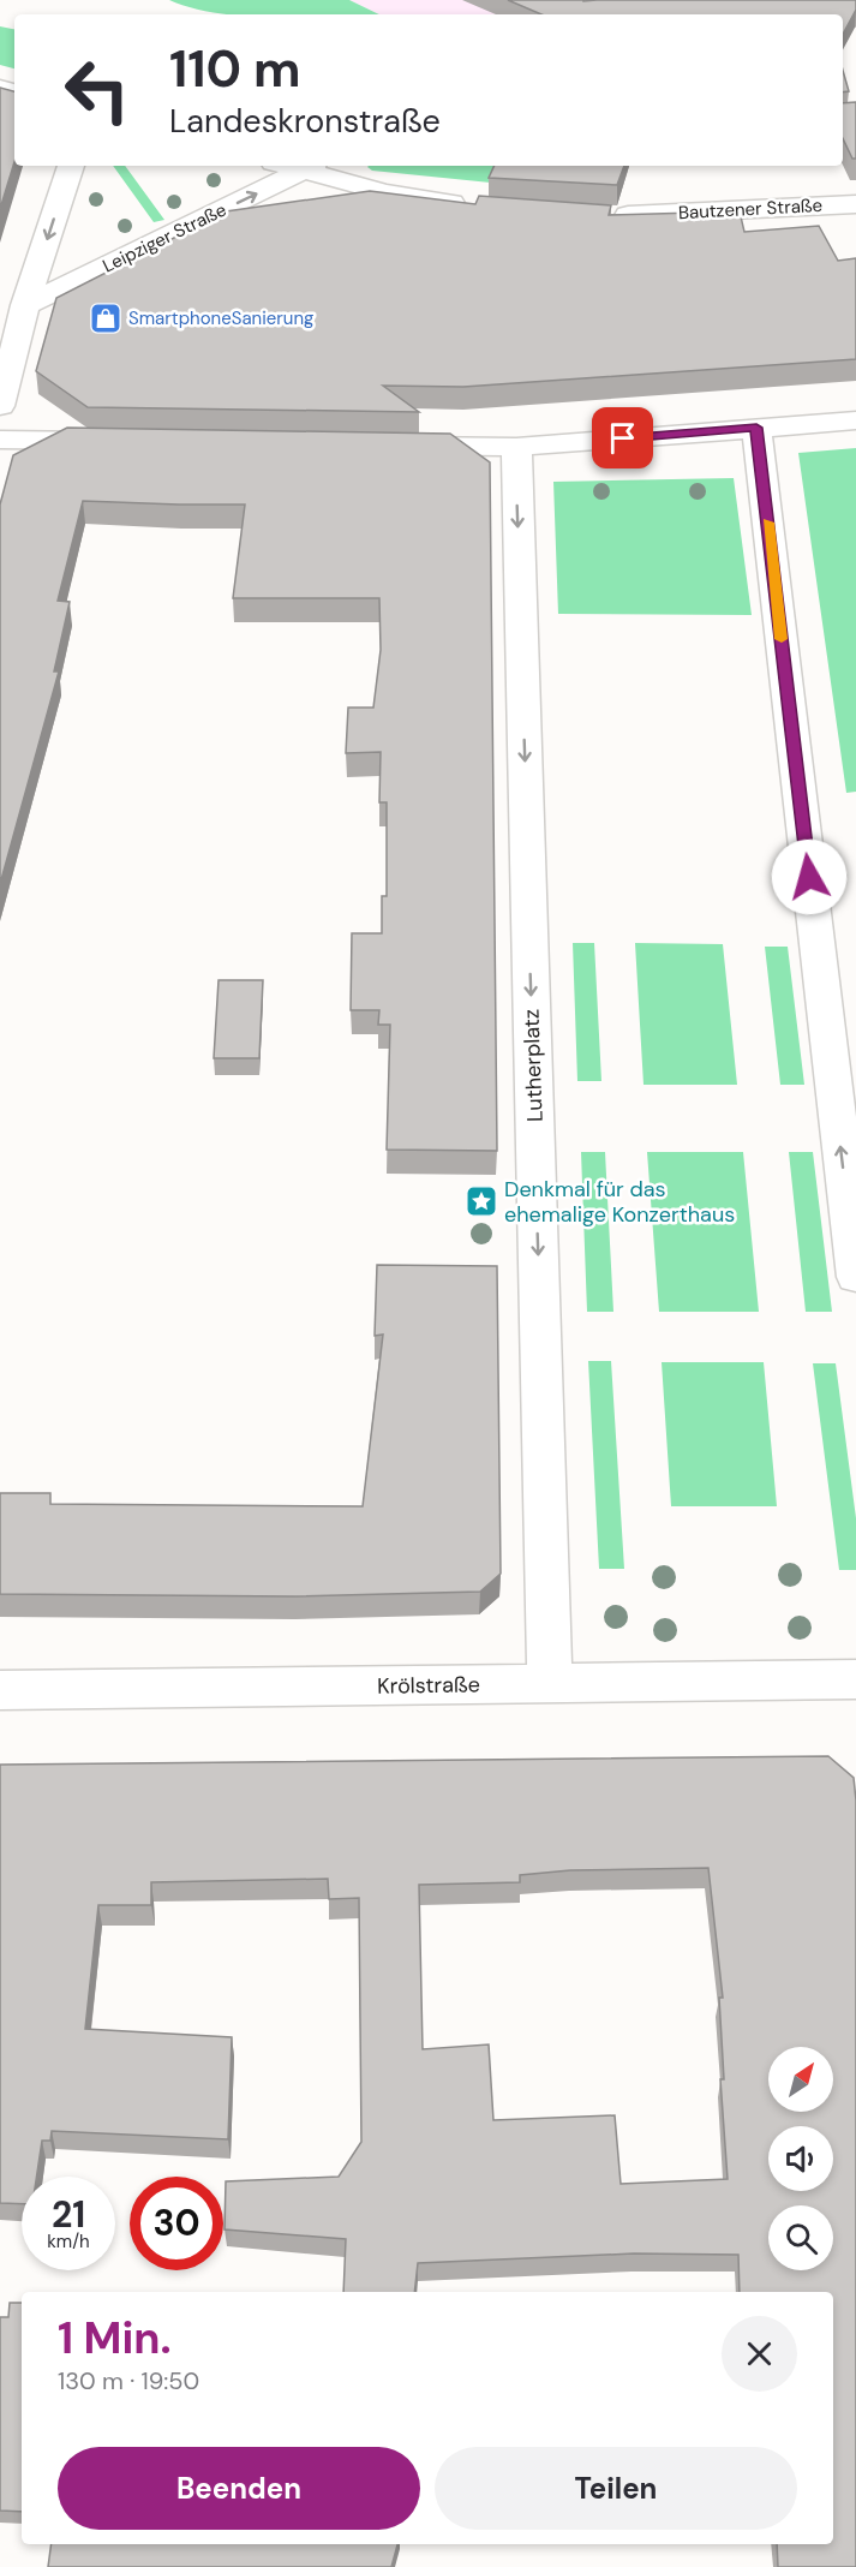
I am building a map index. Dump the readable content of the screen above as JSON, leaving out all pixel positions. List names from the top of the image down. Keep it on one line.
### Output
{"streets":{"street":["Bautzener Straße","Leipziger Straße","Lutherplatz","Krölstraße"]},"crossings":[["Lutherplatz","Krölstraße"]],"one_way":["Leipziger Straße"],"places":{"shop":["SmartphoneSanierung"],"place":["Denkmal für das ehemalige Konzerthaus"]},"north":"top right","page":{"turn":["110 m","Landeskronstraße"],"speed":"21 km/h","limit":"30","heading":["1 Min.","130 m · 19:50"],"buttons":["Beenden","Teilen"]}}
